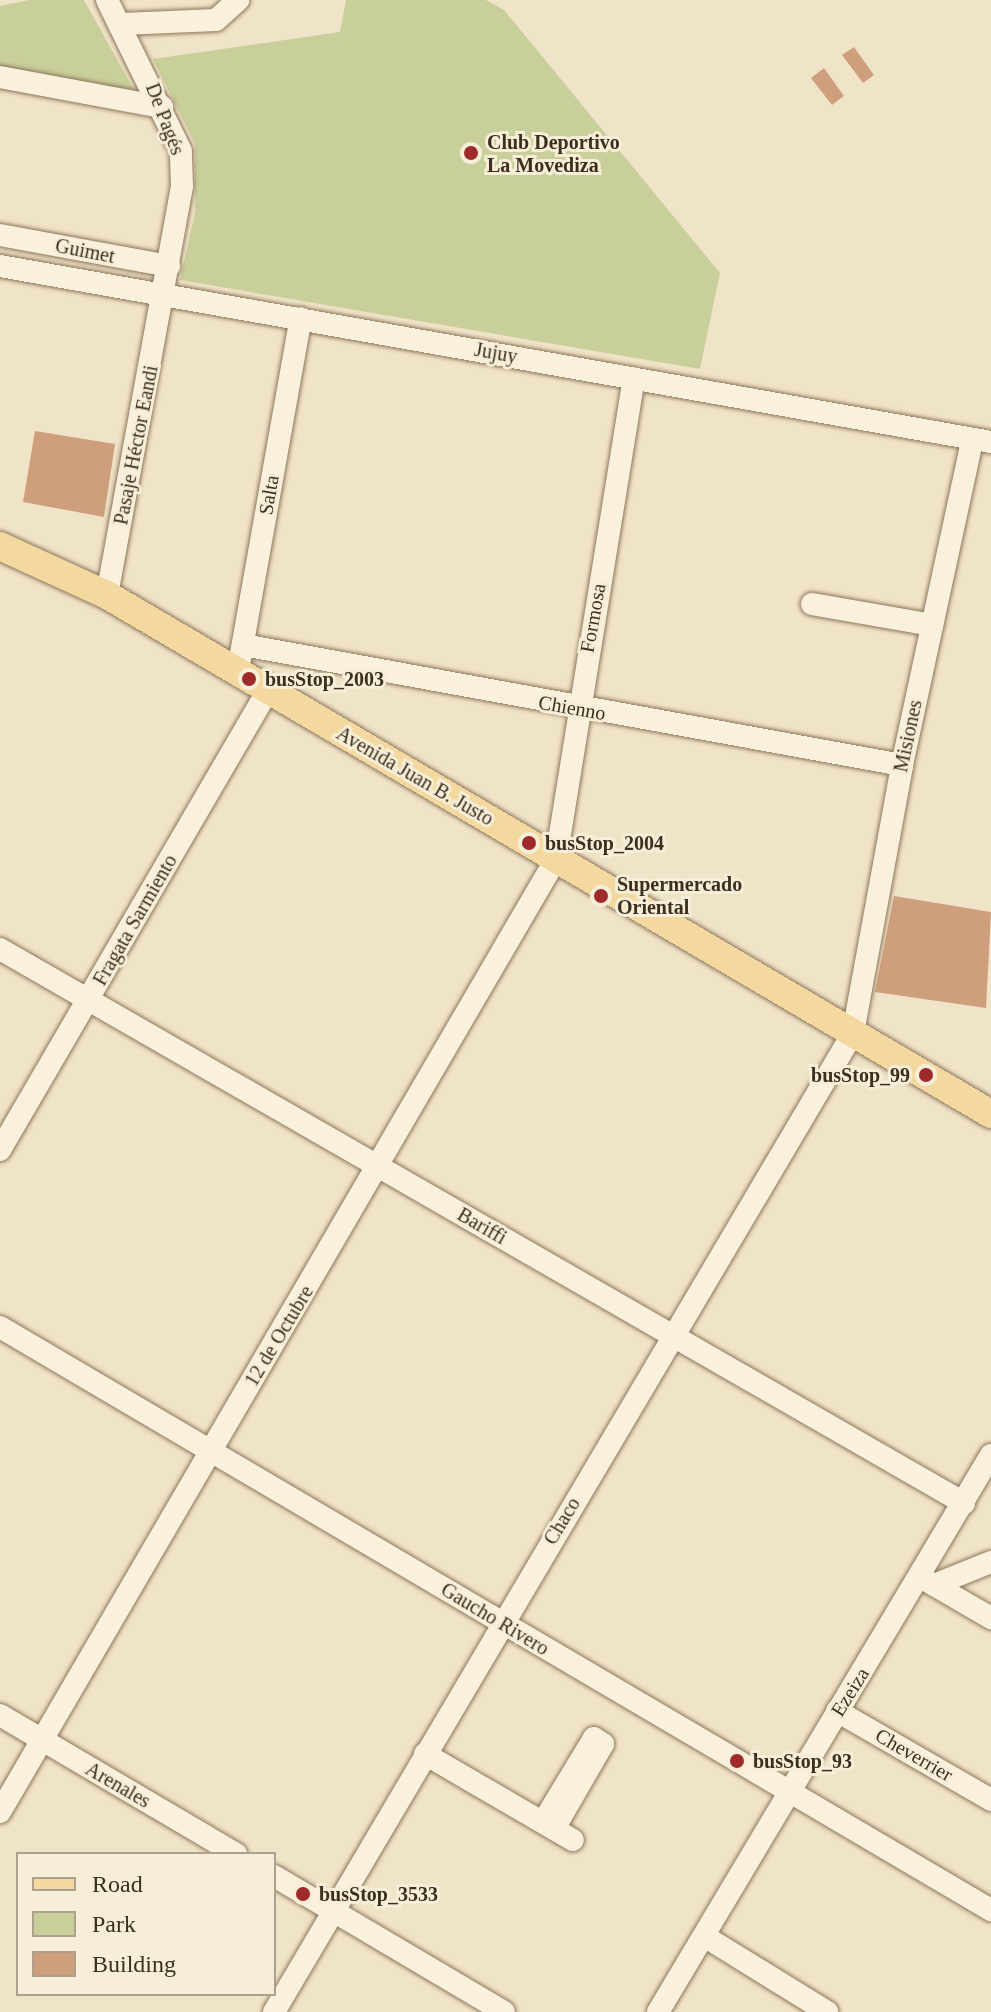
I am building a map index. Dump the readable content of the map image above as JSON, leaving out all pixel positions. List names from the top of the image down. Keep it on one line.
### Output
{"streets":{"main road":["Avenida Juan B. Justo"],"street":["De Pagés","Guimet","Jujuy","Pasaje Héctor Eandi","Salta","Formosa","Chienno","Misiones","Fragata Sarmiento","Bariffi","12 de Octubre","Chaco","Gaucho Rivero","Ezeiza","Cheverrier","Arenales"]},"crossings":[["De Pagés","Guimet"],["De Pagés","Jujuy"],["De Pagés","Pasaje Héctor Eandi"],["Jujuy","Pasaje Héctor Eandi"],["Jujuy","Salta"],["Jujuy","Formosa"],["Jujuy","Misiones"],["Pasaje Héctor Eandi","Avenida Juan B. Justo"],["Salta","Chienno"],["Salta","Avenida Juan B. Justo"],["Formosa","Chienno"],["Formosa","Avenida Juan B. Justo"],["Formosa","12 de Octubre"],["Chienno","Misiones"],["Chienno","Avenida Juan B. Justo"],["Misiones","Avenida Juan B. Justo"],["Misiones","Chaco"],["Avenida Juan B. Justo","Fragata Sarmiento"],["Avenida Juan B. Justo","12 de Octubre"],["Avenida Juan B. Justo","Chaco"],["Fragata Sarmiento","Bariffi"],["Bariffi","12 de Octubre"],["Bariffi","Chaco"],["Bariffi","Ezeiza"],["12 de Octubre","Gaucho Rivero"],["12 de Octubre","Arenales"],["Chaco","Gaucho Rivero"],["Gaucho Rivero","Ezeiza"],["Ezeiza","Cheverrier"]],"places":["Club Deportivo La Movediza","busStop_2003","busStop_2004","Supermercado Oriental","busStop_99","busStop_93","busStop_3533"],"legend":["Road","Park","Building"]}
